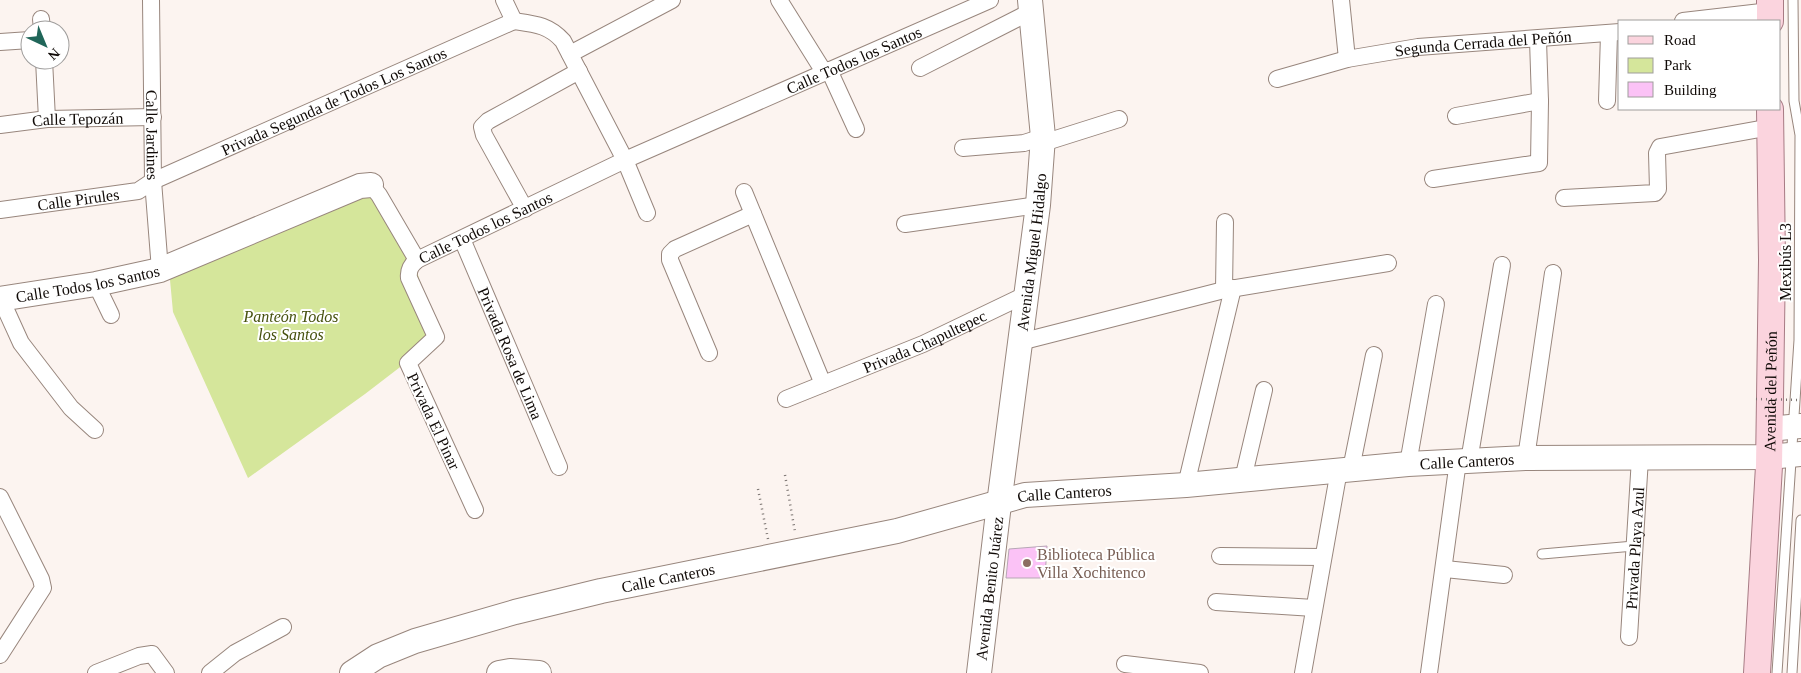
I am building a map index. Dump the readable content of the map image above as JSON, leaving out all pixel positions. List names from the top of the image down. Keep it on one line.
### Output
{"streets":{"main road":["Avenida del Peñón"],"street":["Segunda Cerrada del Peñón","Calle Todos los Santos","Privada Segunda de Todos Los Santos","Calle Tepozán","Calle Jardines","Calle Pirules","Avenida Miguel Hidalgo","Privada Chapultepec","Privada Rosa de Lima","Privada El Pinar","Calle Canteros","Privada Playa Azul","Avenida Benito Juárez"],"lane":["Mexibús L3"]},"crossings":[["Calle Todos los Santos","Calle Jardines"],["Calle Todos los Santos","Privada Rosa de Lima"],["Calle Todos los Santos","Privada El Pinar"],["Privada Segunda de Todos Los Santos","Calle Jardines"],["Privada Segunda de Todos Los Santos","Calle Pirules"],["Calle Tepozán","Calle Jardines"],["Calle Jardines","Calle Pirules"],["Avenida Miguel Hidalgo","Privada Chapultepec"],["Avenida Miguel Hidalgo","Calle Canteros"],["Avenida Miguel Hidalgo","Avenida Benito Juárez"],["Mexibús L3","Avenida del Peñón"],["Avenida del Peñón","Calle Canteros"],["Calle Canteros","Privada Playa Azul"],["Calle Canteros","Avenida Benito Juárez"]],"parks":["Panteón Todos los Santos"],"places":["Biblioteca Pública Villa Xochitenco"],"legend":["Road","Park","Building"],"north":"bottom right"}
